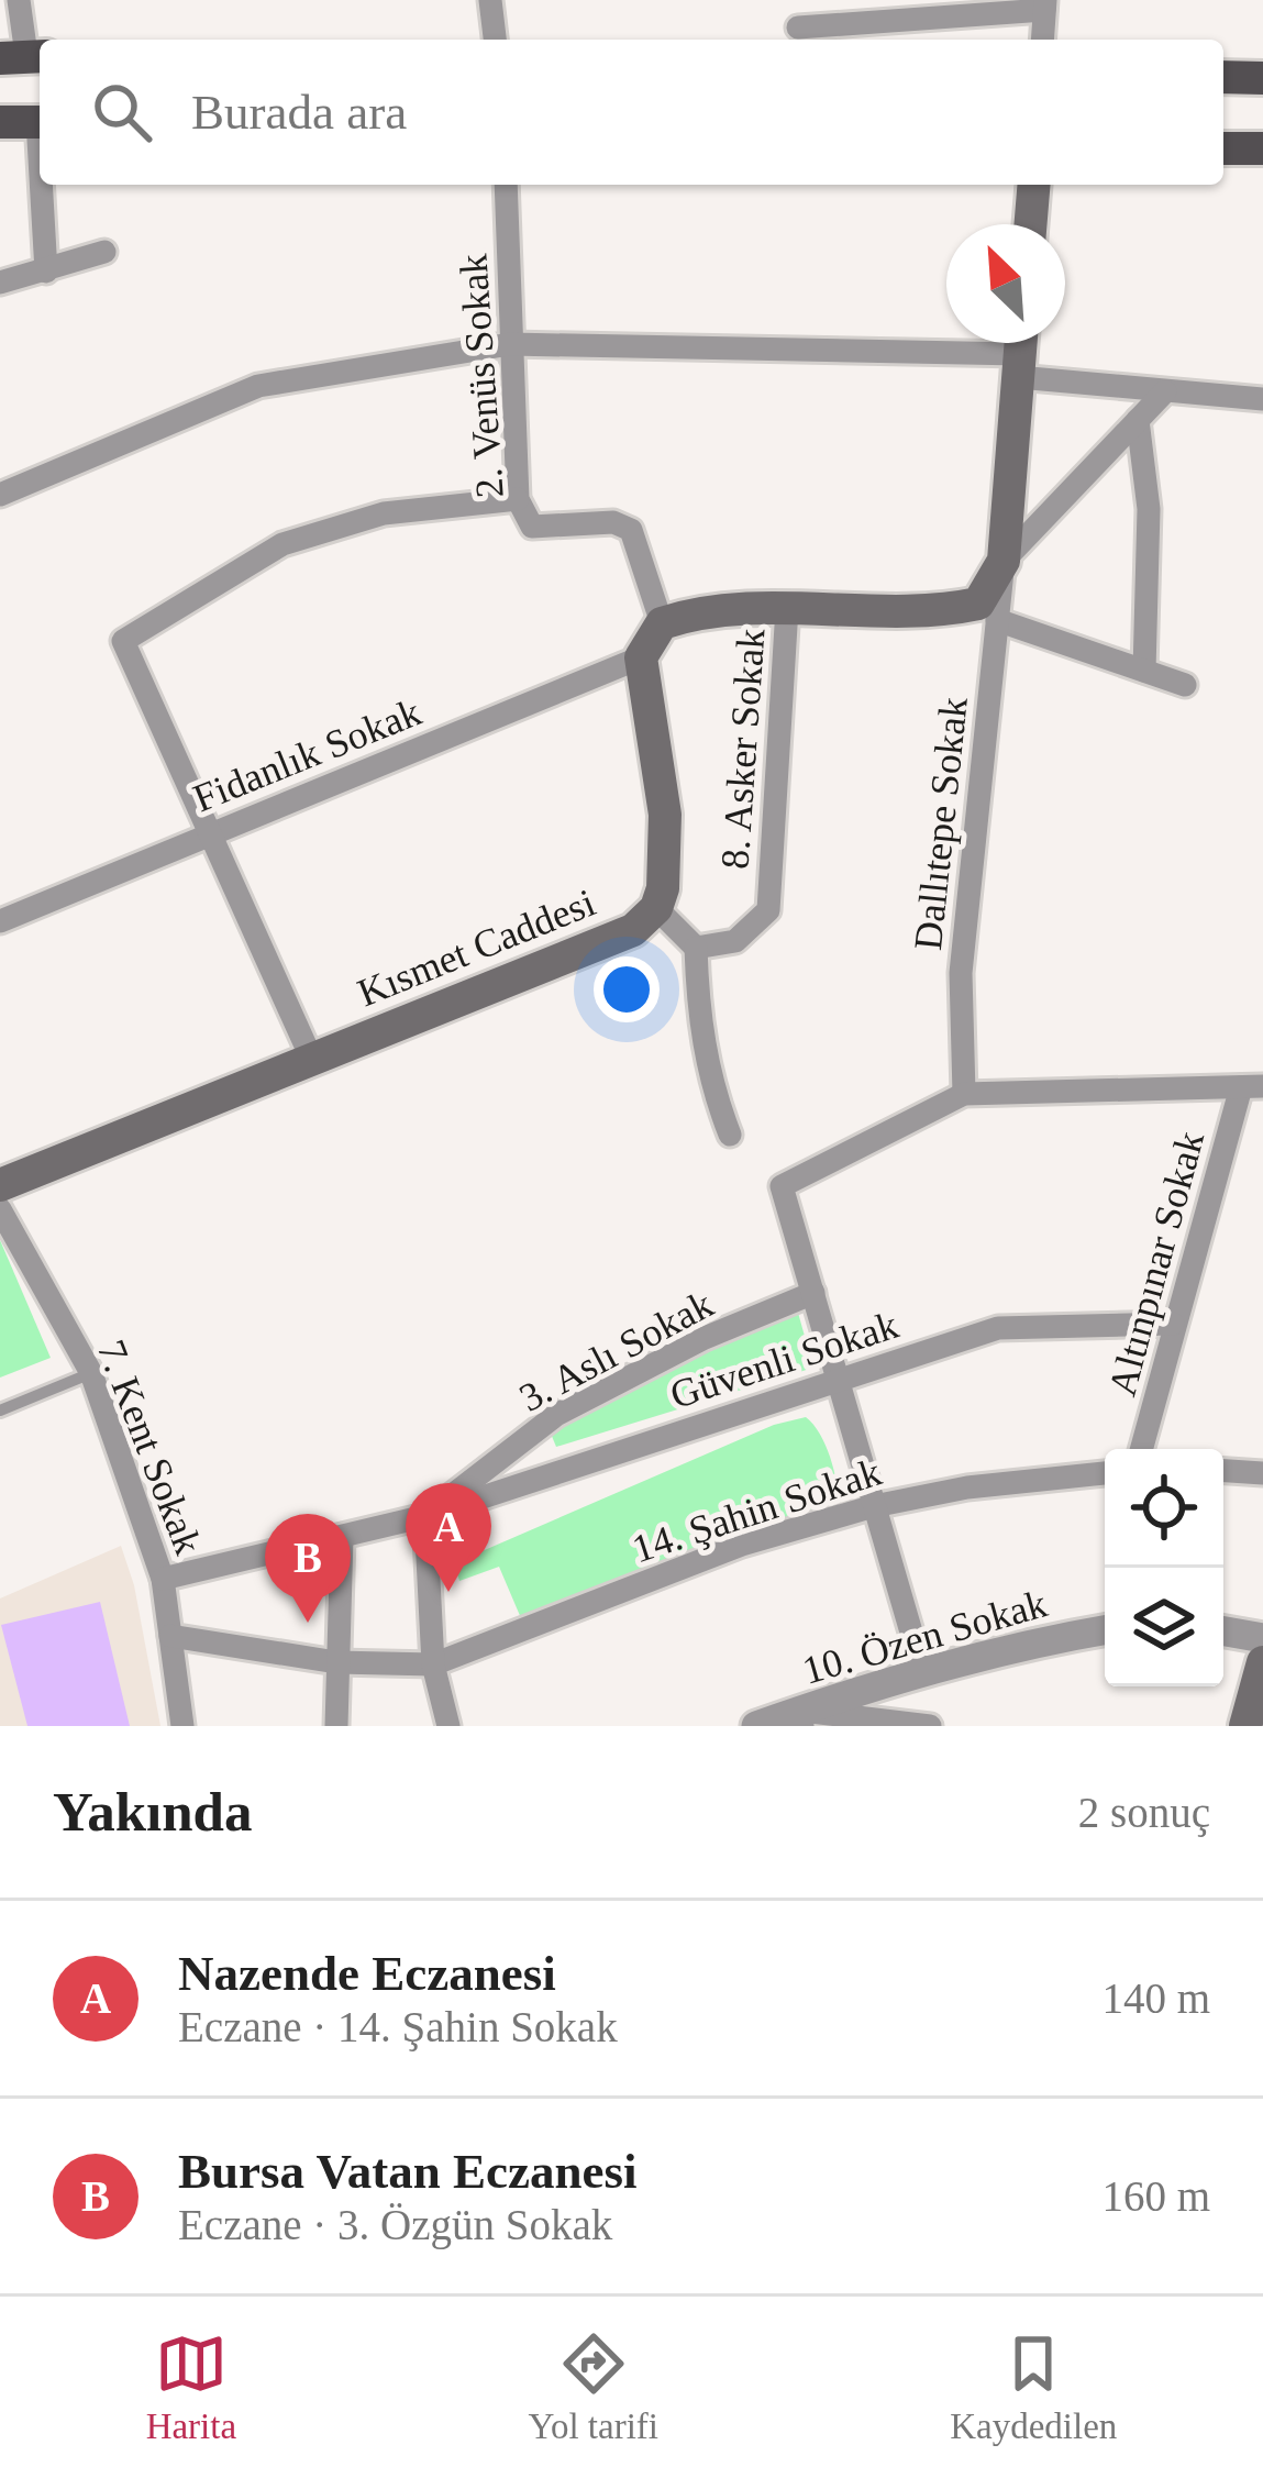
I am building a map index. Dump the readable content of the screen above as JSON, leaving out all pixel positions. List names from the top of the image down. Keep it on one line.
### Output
{"streets":{"main road":["Kısmet Caddesi"],"street":["2. Venüs Sokak","8. Asker Sokak","Fidanlık Sokak","Dallıtepe Sokak","Altınpınar Sokak","3. Aslı Sokak","Güvenli Sokak","7. Kent Sokak","14. Şahin Sokak","10. Özen Sokak"]},"crossings":[["Fidanlık Sokak","Kısmet Caddesi"],["Altınpınar Sokak","Güvenli Sokak"],["3. Aslı Sokak","Güvenli Sokak"],["3. Aslı Sokak","7. Kent Sokak"]],"north":"top left","page":{"search":"Burada ara","pins":["A","B"],"heading":["Yakında","2 sonuç"],"list":[{"mark":"A","name":"Nazende Eczanesi","note":"Eczane · 14. Şahin Sokak","value":"140 m"},{"mark":"B","name":"Bursa Vatan Eczanesi","note":"Eczane · 3. Özgün Sokak","value":"160 m"}],"nav":["Harita","Yol tarifi","Kaydedilen"]}}
